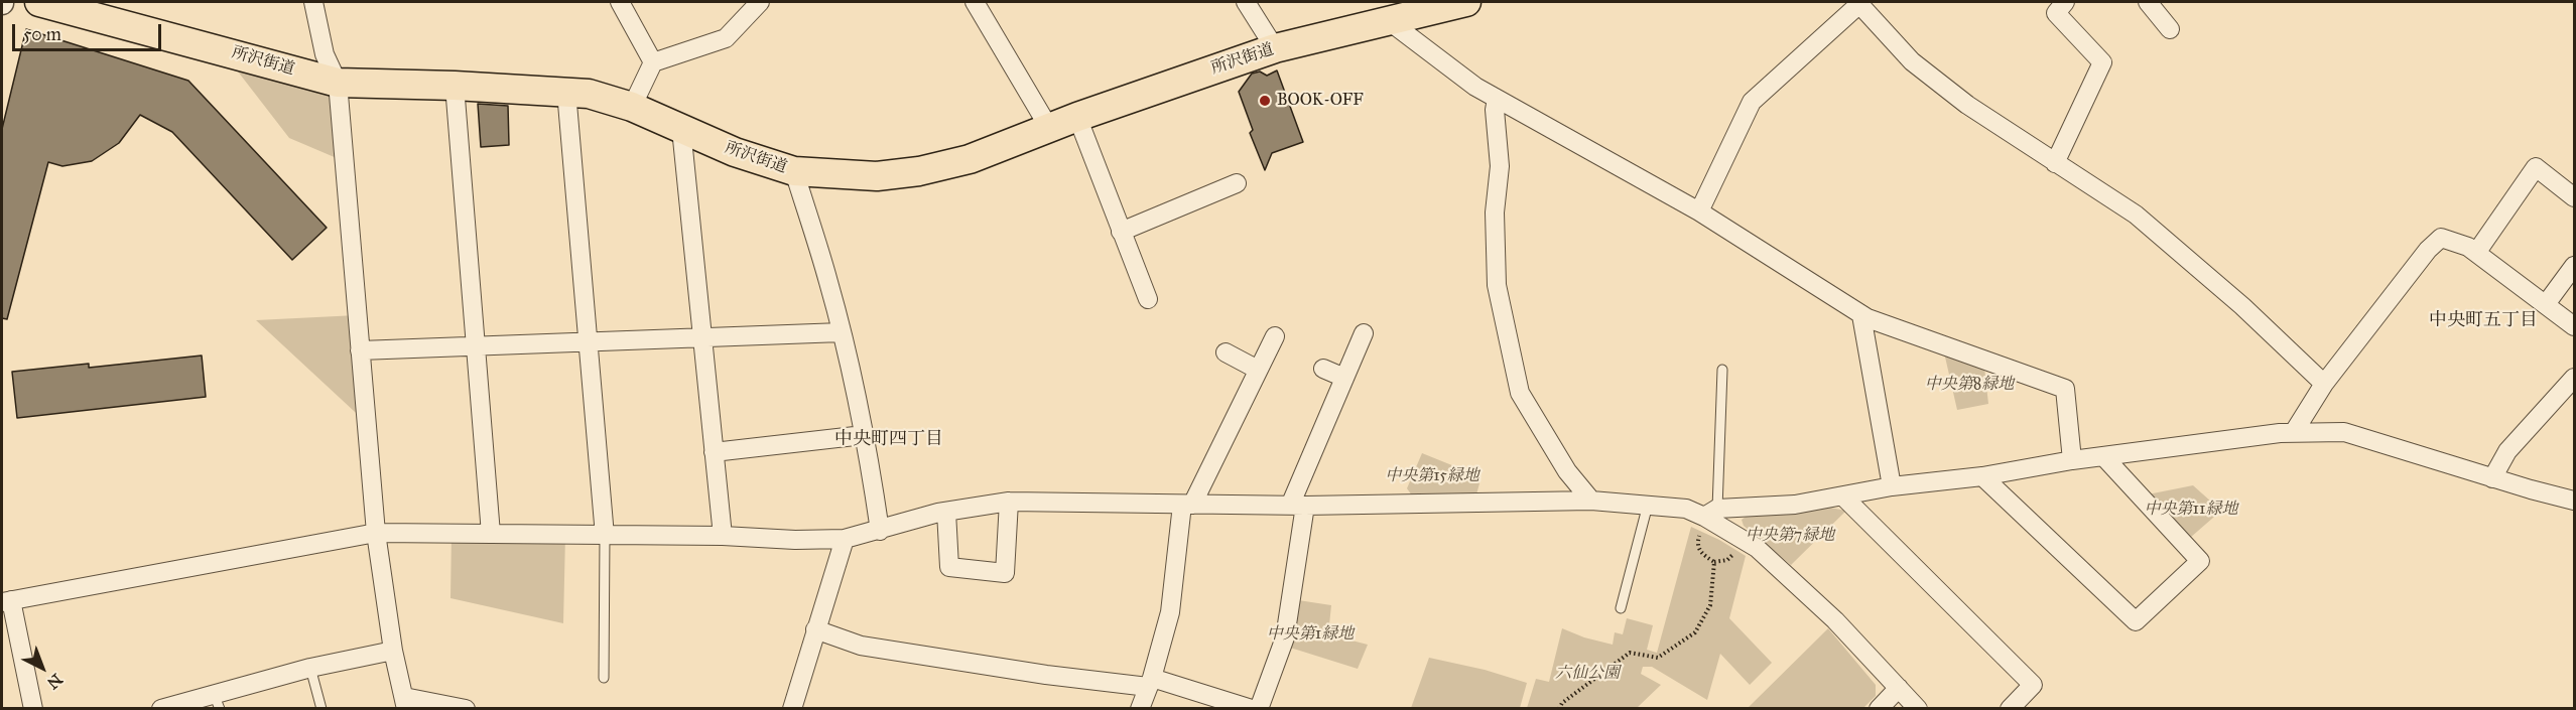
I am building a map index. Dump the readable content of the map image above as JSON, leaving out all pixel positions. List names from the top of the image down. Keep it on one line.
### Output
{"streets":{"main road":["所沢街道"]},"districts":["中央町五丁目","中央町四丁目"],"parks":["中央第8緑地","中央第15緑地","中央第11緑地","中央第7緑地","中央第1緑地","六仙公園"],"places":["BOOK-OFF"],"scale_bar":"50 m","north":"bottom right"}
